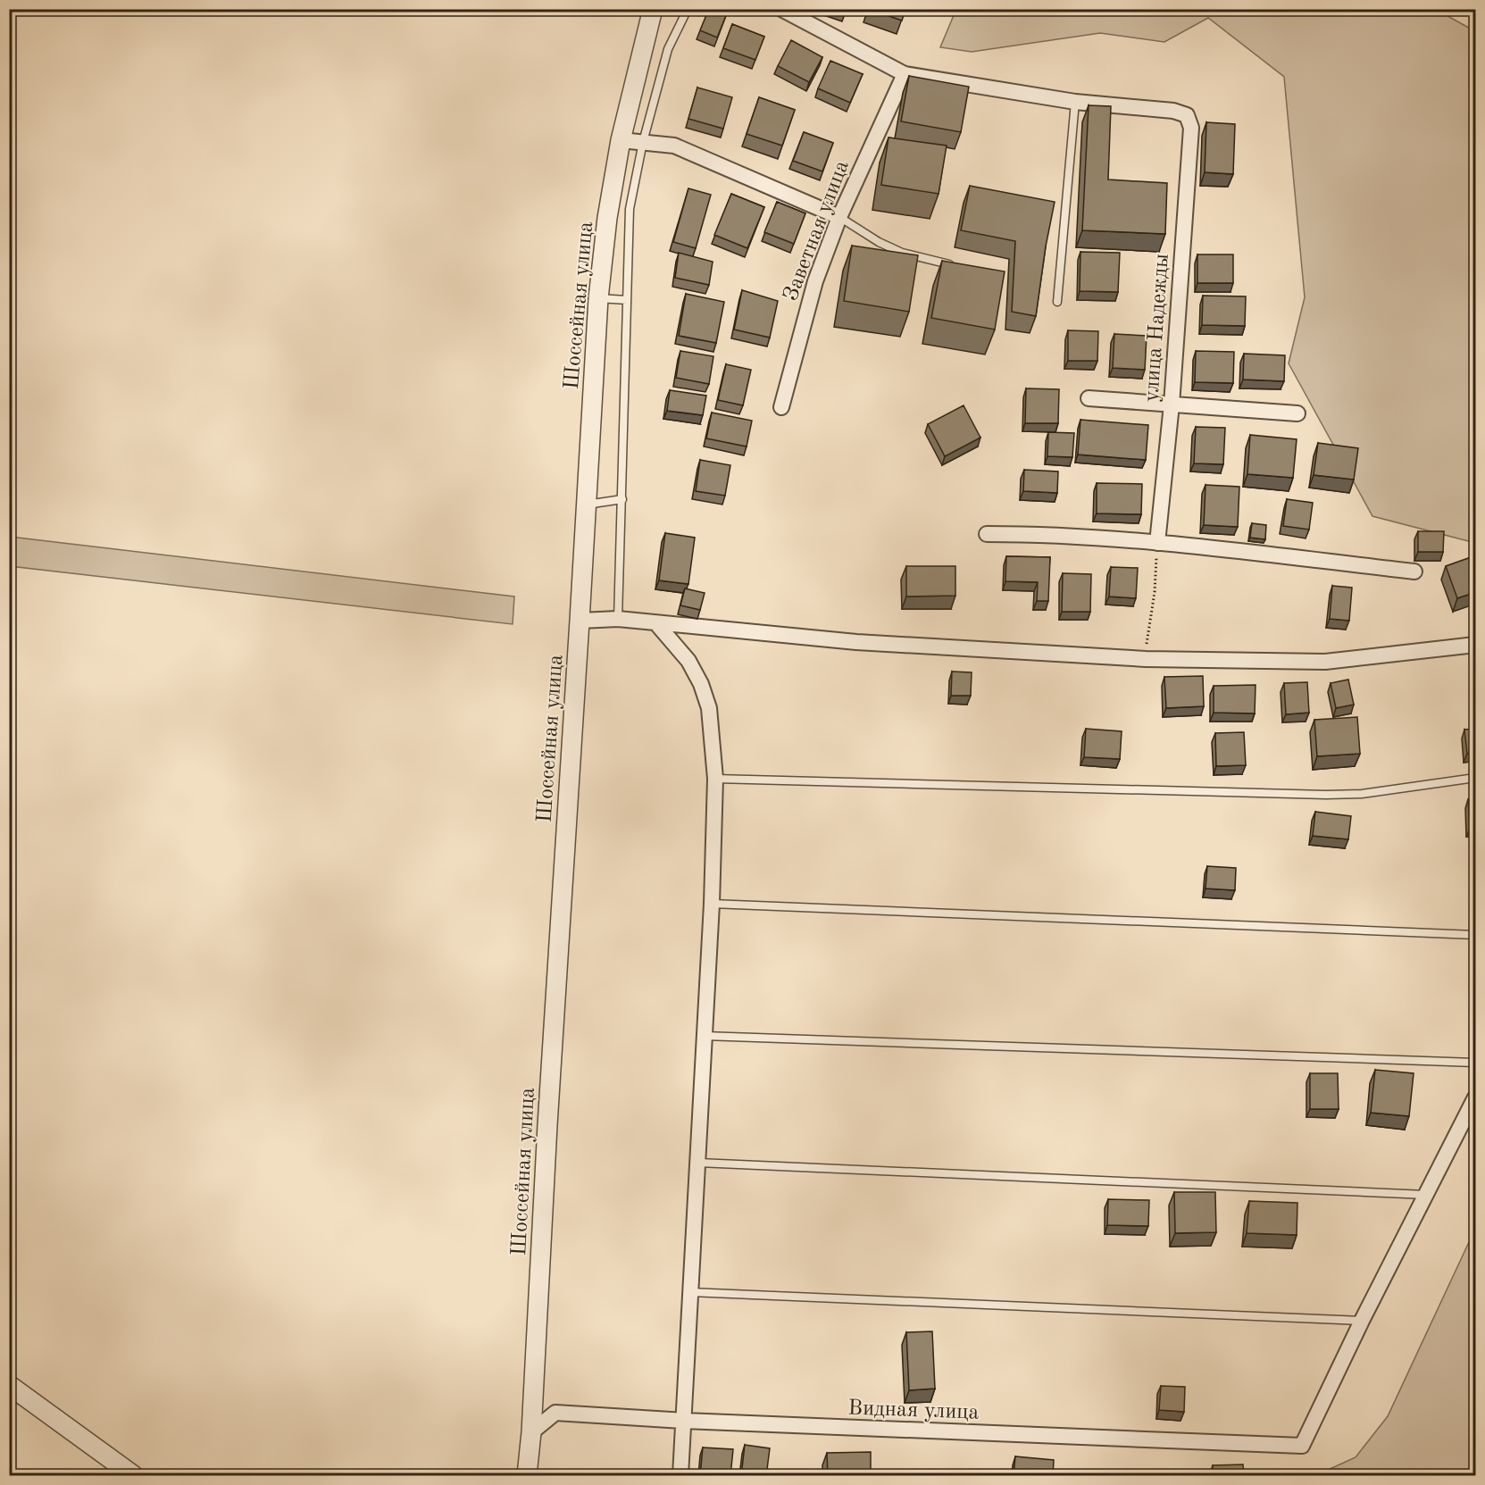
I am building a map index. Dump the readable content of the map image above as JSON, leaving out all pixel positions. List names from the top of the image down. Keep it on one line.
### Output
{"streets":{"street":["Заветная улица","Шоссейная улица","улица Надежды","Видная улица"]},"crossings":[["Шоссейная улица","Видная улица"]]}
